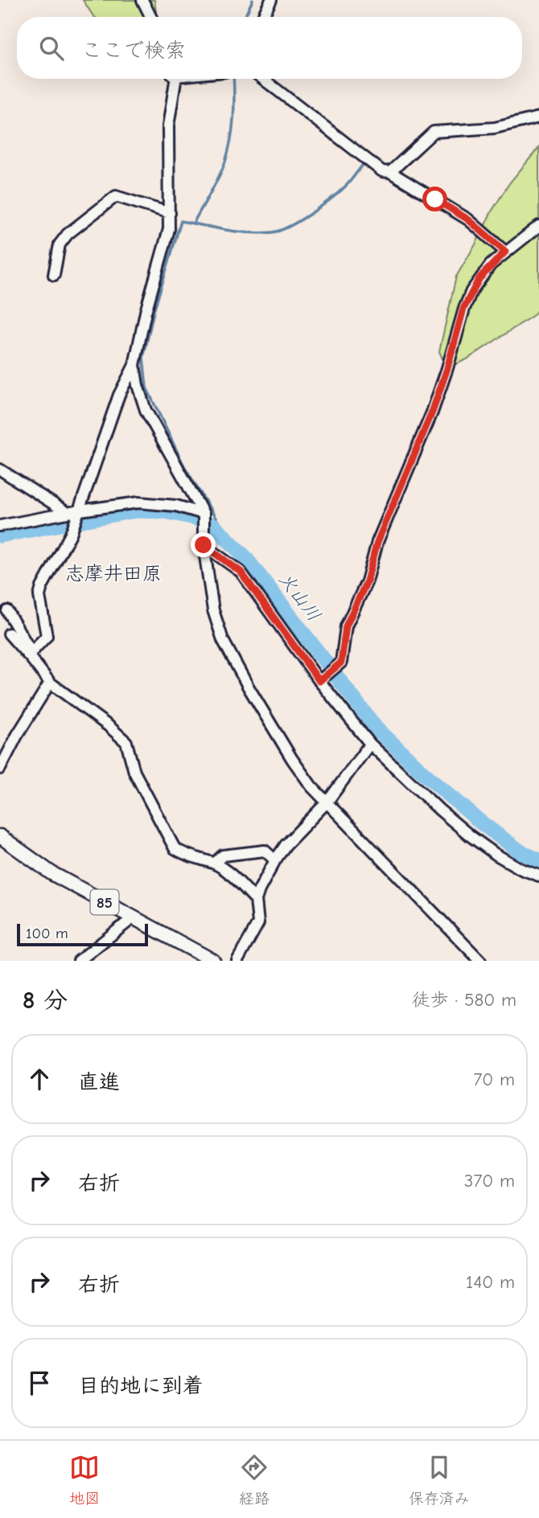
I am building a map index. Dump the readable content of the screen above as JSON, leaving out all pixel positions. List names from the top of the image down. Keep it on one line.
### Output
{"streets":{"main road":["85"]},"districts":["志摩井田原"],"water":["火山川"],"scale_bar":"100 m","page":{"search":"ここで検索","scale":"100 m","heading":["8 分","徒歩 · 580 m"],"list":[["直進","70 m"],["右折","370 m"],["右折","140 m"],"目的地に到着"],"nav":["地図","経路","保存済み"]}}
